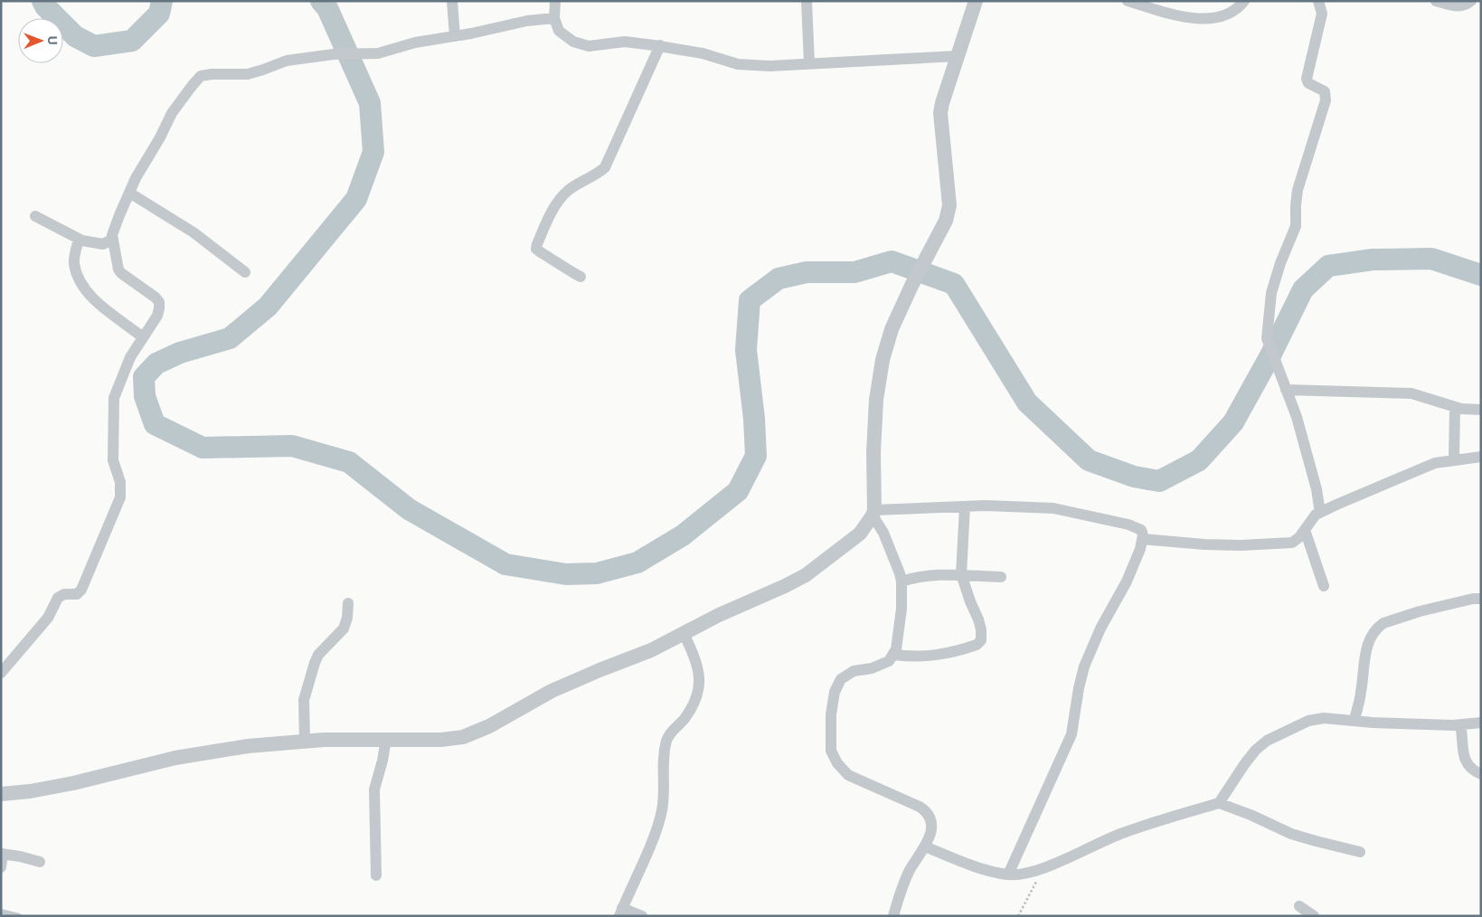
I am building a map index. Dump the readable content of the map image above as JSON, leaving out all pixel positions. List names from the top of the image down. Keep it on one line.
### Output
{"north":"right"}
